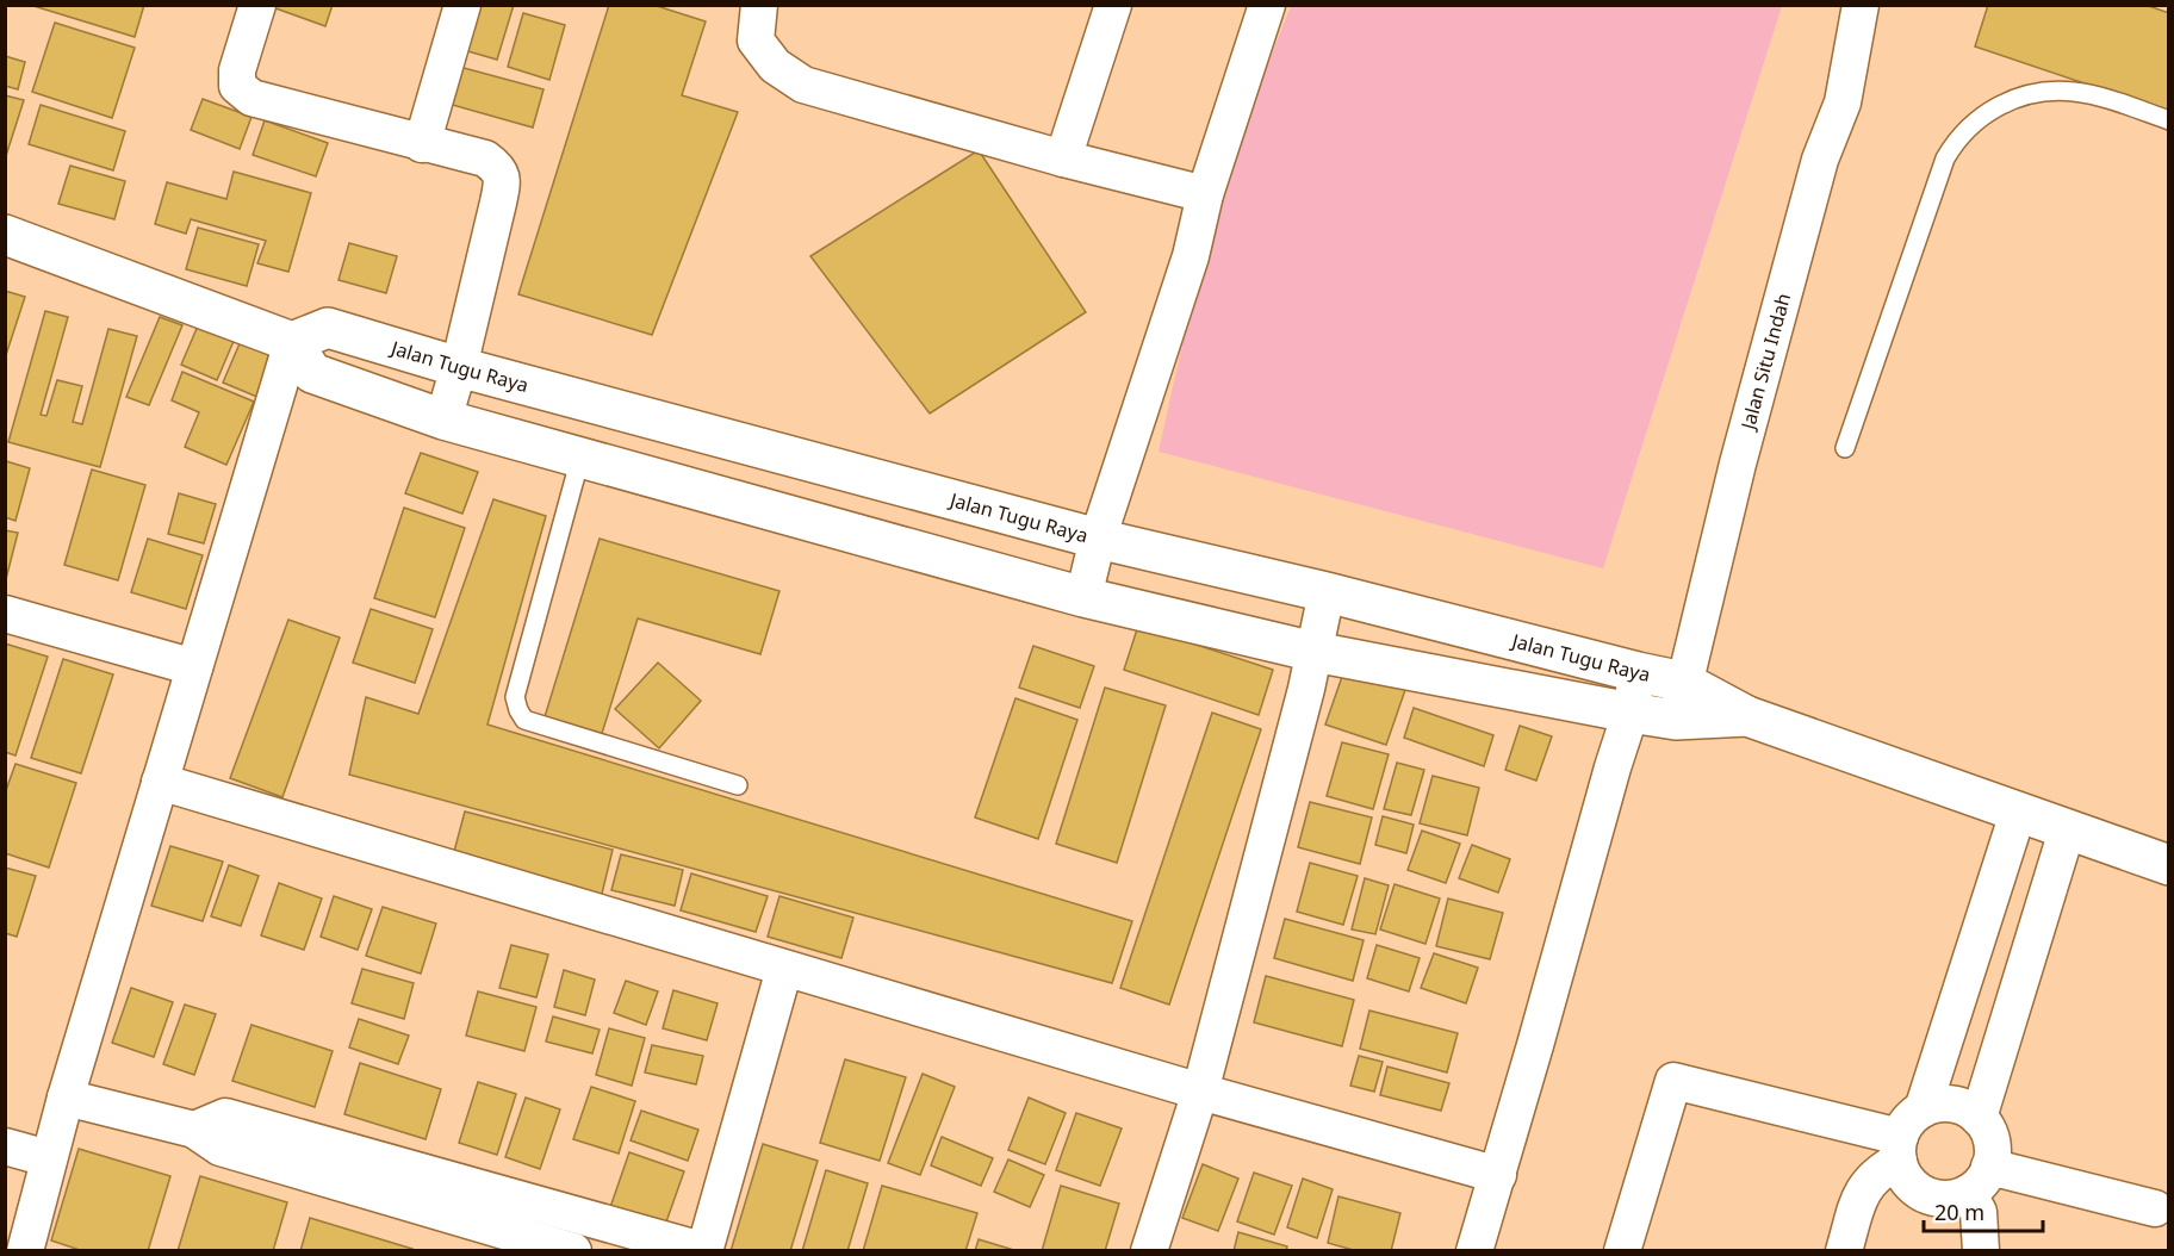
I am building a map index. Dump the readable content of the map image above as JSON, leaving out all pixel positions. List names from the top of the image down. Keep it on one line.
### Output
{"streets":{"street":["Jalan Situ Indah","Jalan Tugu Raya"]},"crossings":[["Jalan Situ Indah","Jalan Tugu Raya"]],"scale_bar":"20 m"}
